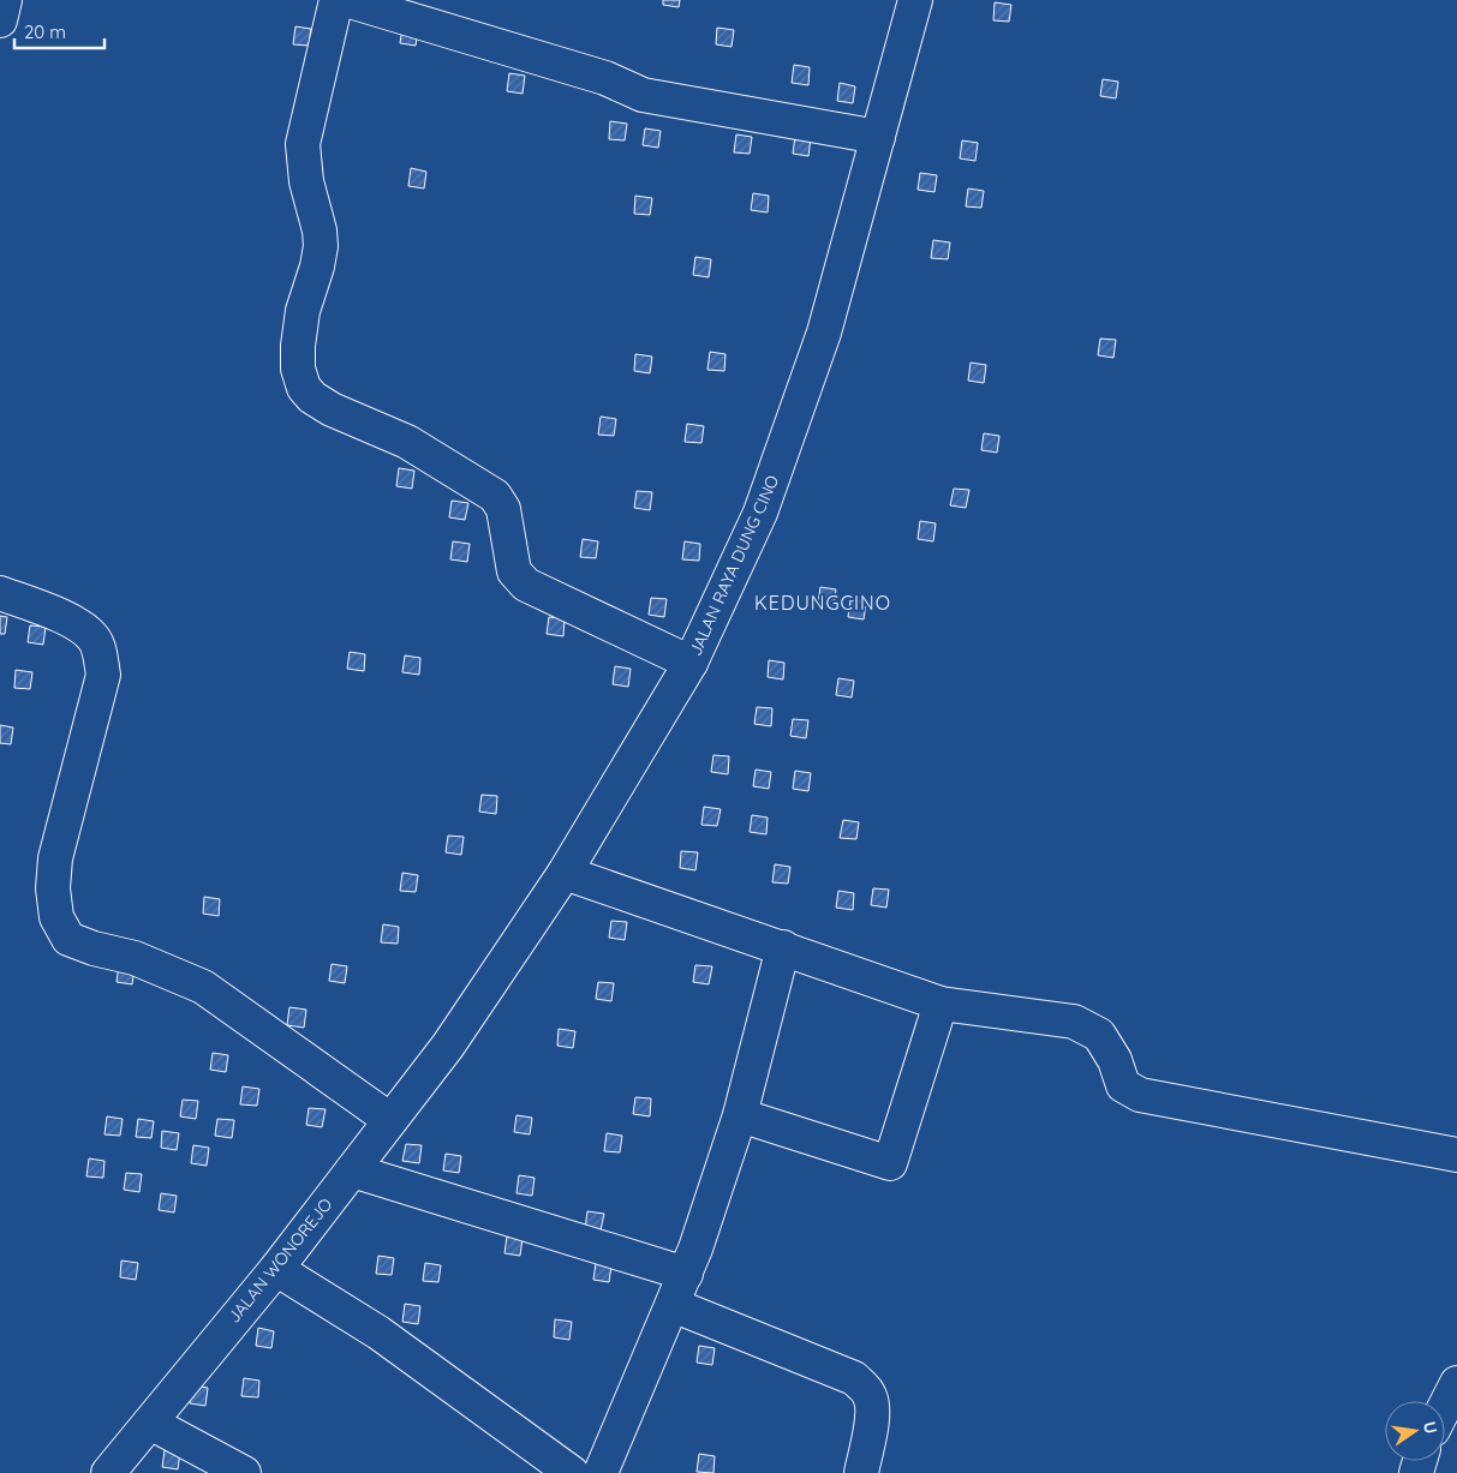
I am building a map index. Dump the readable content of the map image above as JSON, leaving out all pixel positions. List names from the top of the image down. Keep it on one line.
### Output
{"streets":{"street":["JALAN RAYA DUNG CINO","JALAN WONOREJO"]},"crossings":[["JALAN RAYA DUNG CINO","JALAN WONOREJO"]],"districts":["KEDUNGCINO"],"scale_bar":"20 m","north":"right"}
